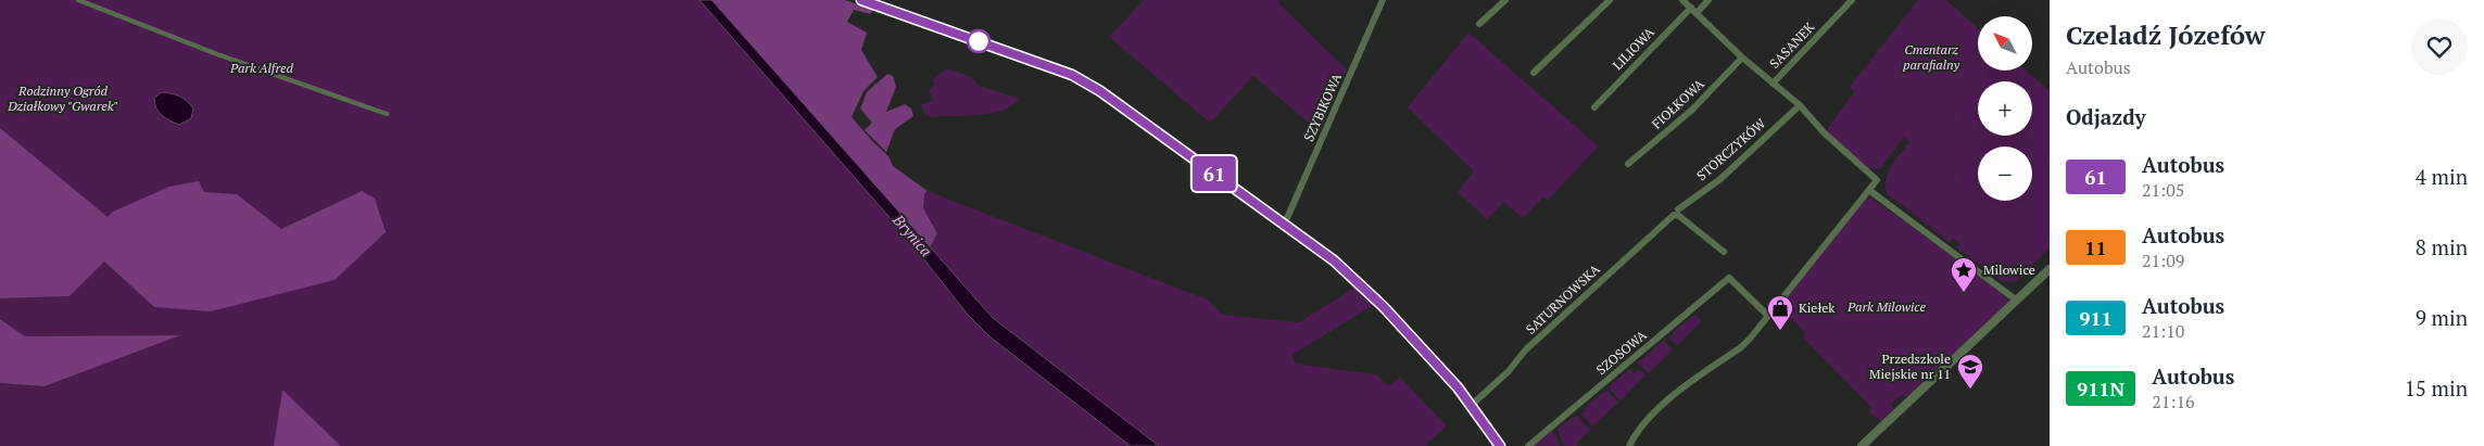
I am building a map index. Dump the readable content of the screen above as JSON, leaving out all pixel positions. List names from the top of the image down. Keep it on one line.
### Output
{"streets":{"street":["SASANEK","LILIOWA","FIOŁKOWA","SZYBIKOWA","STORCZYKÓW","SATURNOWSKA","SZOSOWA"]},"crossings":[["STORCZYKÓW","SATURNOWSKA"]],"water":["Brynica"],"parks":["Cmentarz parafialny","Park Alfred","Rodzinny Ogród Działkowy \"Gwarek\"","Park Milowice"],"places":{"place":["Milowice"],"shop":["Kiełek"],"school or university":["Przedszkole Miejskie nr 11"]},"lines":["bus line 61"],"north":"top left","page":{"on_map":"61","heading":[["Czeladź Józefów","Autobus"],"Odjazdy"],"map_buttons":["+","−"],"list":[{"mark":"61","name":"Autobus","note":"21:05","value":"4 min"},{"mark":"11","name":"Autobus","note":"21:09","value":"8 min"},{"mark":"911","name":"Autobus","note":"21:10","value":"9 min"},{"mark":"911N","name":"Autobus","note":"21:16","value":"15 min"}]}}
